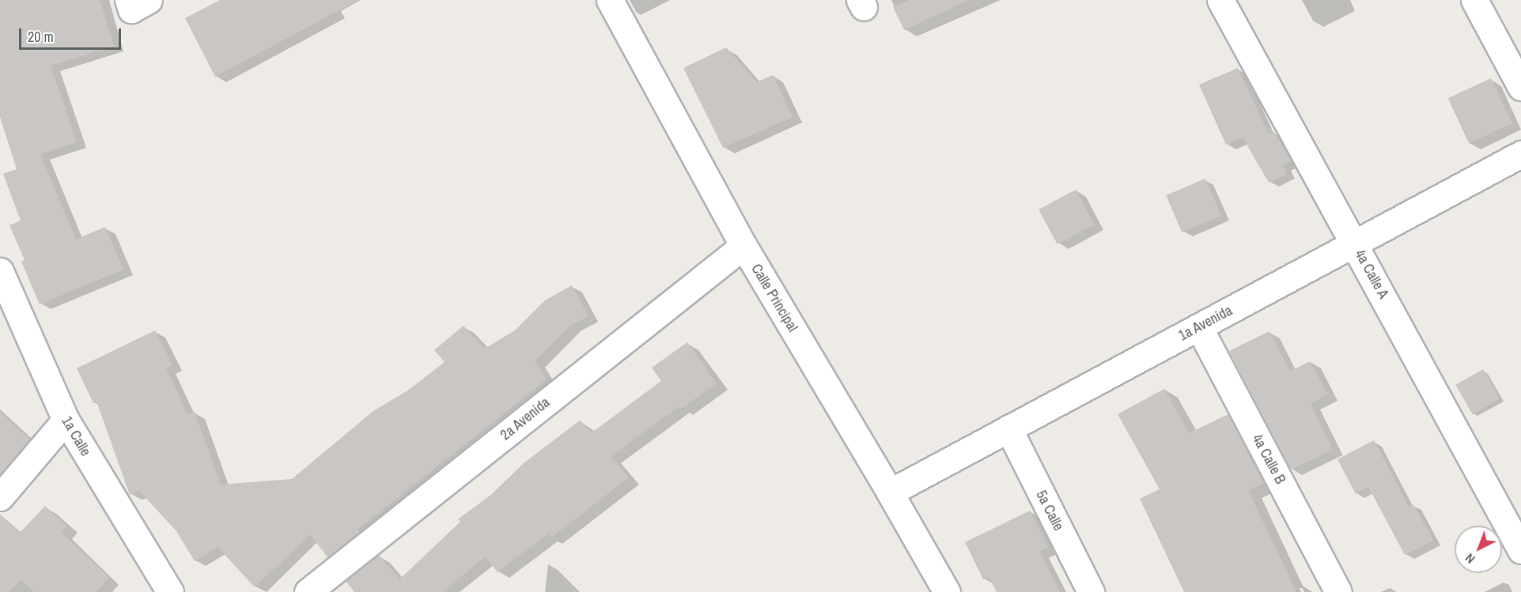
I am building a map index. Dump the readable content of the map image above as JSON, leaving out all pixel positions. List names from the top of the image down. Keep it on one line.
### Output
{"streets":{"street":["4a Calle A","Calle Principal","1a Avenida","2a Avenida","1a Calle","4a Calle B","5a Calle"]},"crossings":[["4a Calle A","1a Avenida"],["Calle Principal","1a Avenida"],["Calle Principal","2a Avenida"],["1a Avenida","4a Calle B"],["1a Avenida","5a Calle"]],"scale_bar":"20 m","north":"bottom left"}
